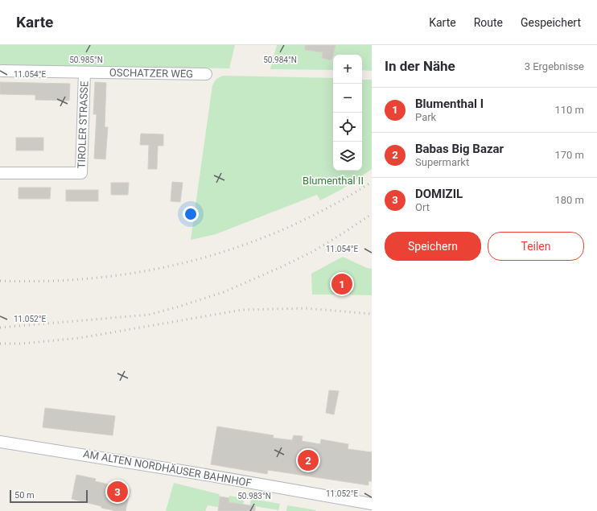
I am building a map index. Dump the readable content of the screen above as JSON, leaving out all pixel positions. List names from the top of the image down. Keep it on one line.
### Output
{"streets":{"street":["OSCHATZER WEG","TIROLER STRASSE","AM ALTEN NORDHÄUSER BAHNHOF"]},"crossings":[["OSCHATZER WEG","TIROLER STRASSE"]],"parks":["Blumenthal II"],"scale_bar":"50 m","page":{"header":"Karte","nav":["Karte","Route","Gespeichert"],"heading":["In der Nähe","3 Ergebnisse"],"map_buttons":["+","−"],"list":[{"mark":"1","name":"Blumenthal I","note":"Park","value":"110 m"},{"mark":"2","name":"Babas Big Bazar","note":"Supermarkt","value":"170 m"},{"mark":"3","name":"DOMIZIL","note":"Ort","value":"180 m"}],"buttons":["Speichern","Teilen"],"pins":["1","2","3"],"scale":"50 m"},"coordinates":["50.985°N","50.984°N","11.054°E","11.052°E","50.983°N"]}
